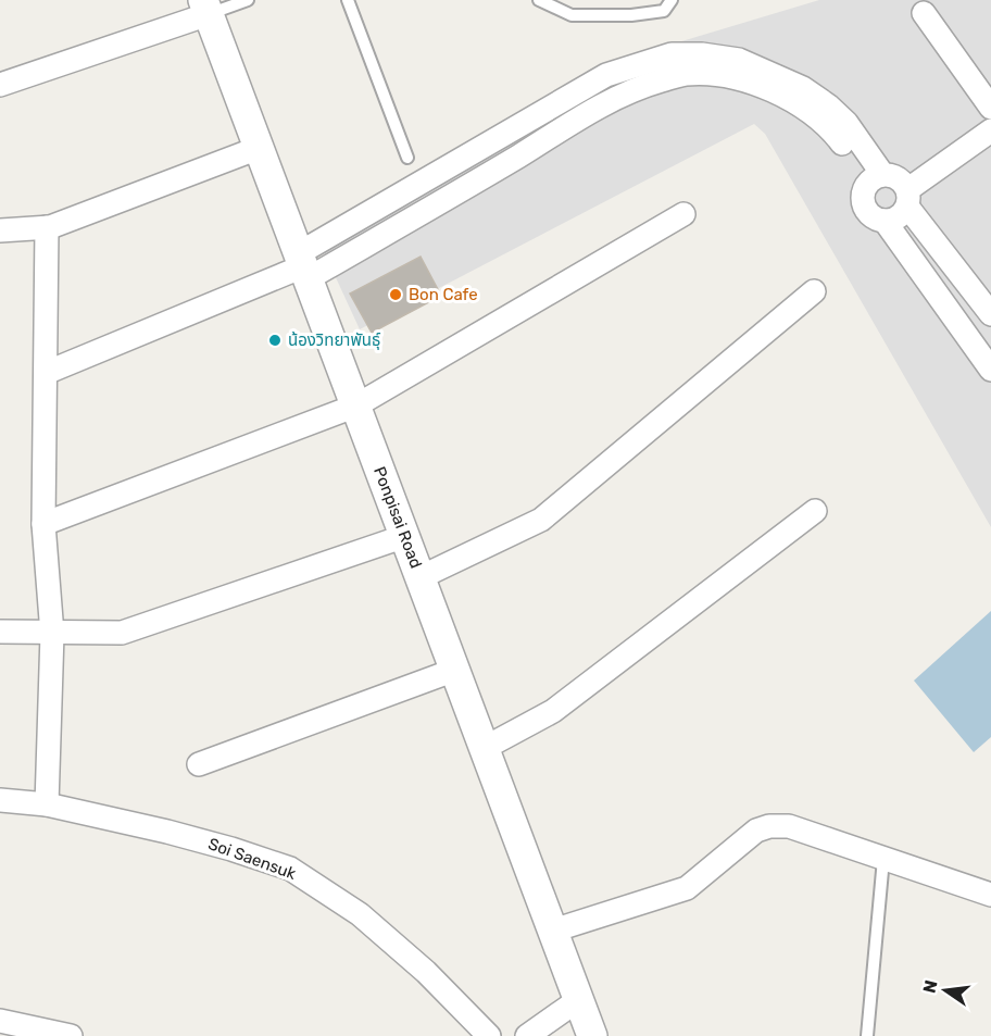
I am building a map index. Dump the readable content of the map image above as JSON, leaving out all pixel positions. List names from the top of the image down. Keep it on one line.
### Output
{"streets":{"street":["Ponpisai Road","Soi Saensuk"]},"places":["Bon Cafe","น้องวิทยาพันธุ์"],"north":"left"}
